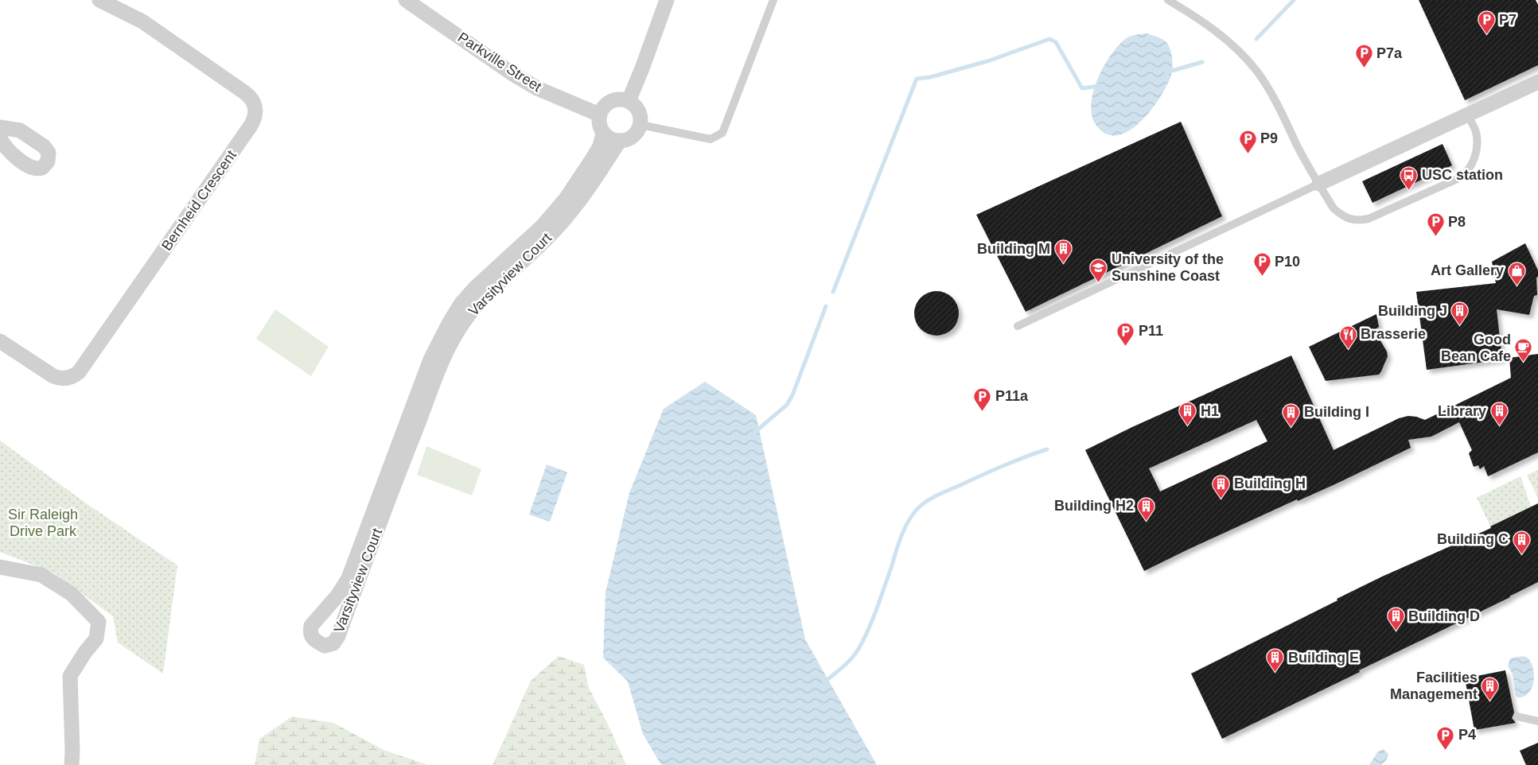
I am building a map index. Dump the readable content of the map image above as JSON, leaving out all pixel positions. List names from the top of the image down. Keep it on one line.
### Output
{"streets":{"street":["Parkville Street","Bernheid Crescent","Varsityview Court"]},"crossings":[["Parkville Street","Varsityview Court"]],"parks":["Sir Raleigh Drive Park"],"places":{"parking":["P7","P7a","P9","P8","P10","P11","P11a","P4"],"bus stop":["USC station"],"building":["Building M","Building J","H1","Library","Building I","Building H","Building H2","Building C","Building D","Building E","Facilities Management"],"school or university":["University of the Sunshine Coast"],"shop":["Art Gallery"],"restaurant":["Brasserie"],"cafe":["Good Bean Cafe"]}}
